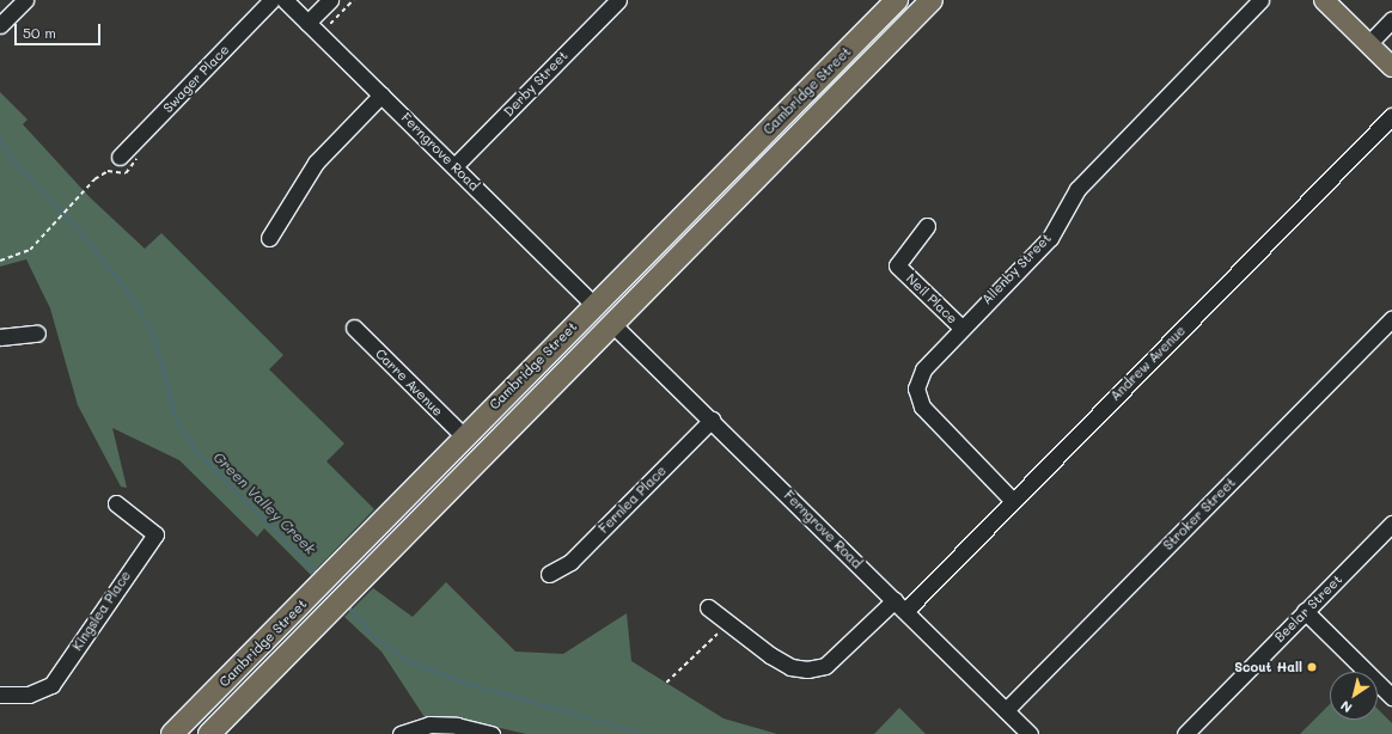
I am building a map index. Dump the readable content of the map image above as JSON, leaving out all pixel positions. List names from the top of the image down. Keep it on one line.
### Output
{"streets":{"highway":["Cambridge Street"],"street":["Swager Place","Derby Street","Ferngrove Road","Allenby Street","Neil Place","Andrew Avenue","Carre Avenue","Fernlea Place","Stroker Street","Beelar Street","Kingslea Place"]},"crossings":[["Derby Street","Ferngrove Road"],["Cambridge Street","Ferngrove Road"],["Cambridge Street","Carre Avenue"],["Ferngrove Road","Andrew Avenue"],["Ferngrove Road","Fernlea Place"],["Ferngrove Road","Stroker Street"],["Allenby Street","Neil Place"],["Allenby Street","Andrew Avenue"]],"water":["Green Valley Creek"],"places":["Scout Hall"],"scale_bar":"50 m","north":"bottom left"}
